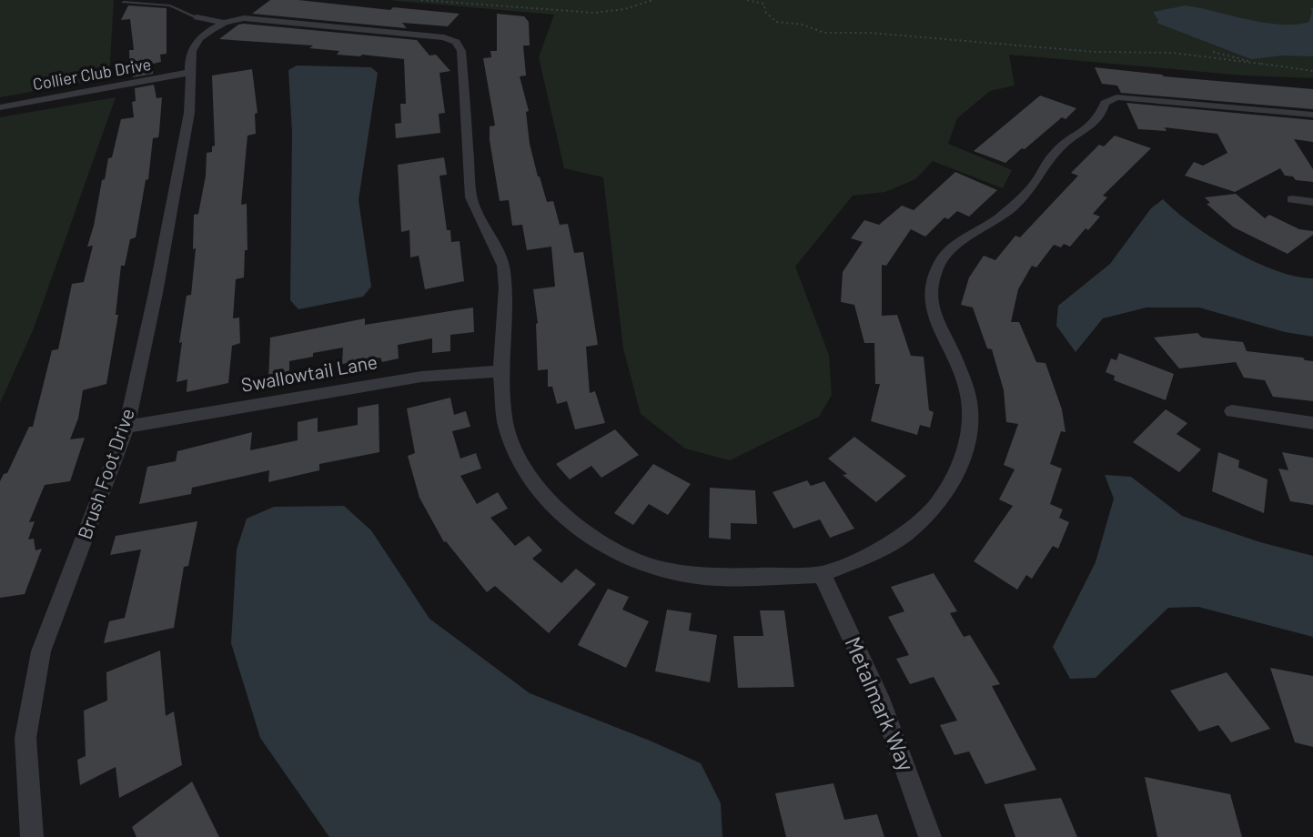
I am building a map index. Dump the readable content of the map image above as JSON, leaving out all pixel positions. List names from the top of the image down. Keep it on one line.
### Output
{"streets":{"street":["Collier Club Drive","Swallowtail Lane","Brush Foot Drive","Metalmark Way"]},"crossings":[["Collier Club Drive","Brush Foot Drive"],["Swallowtail Lane","Brush Foot Drive"]]}
